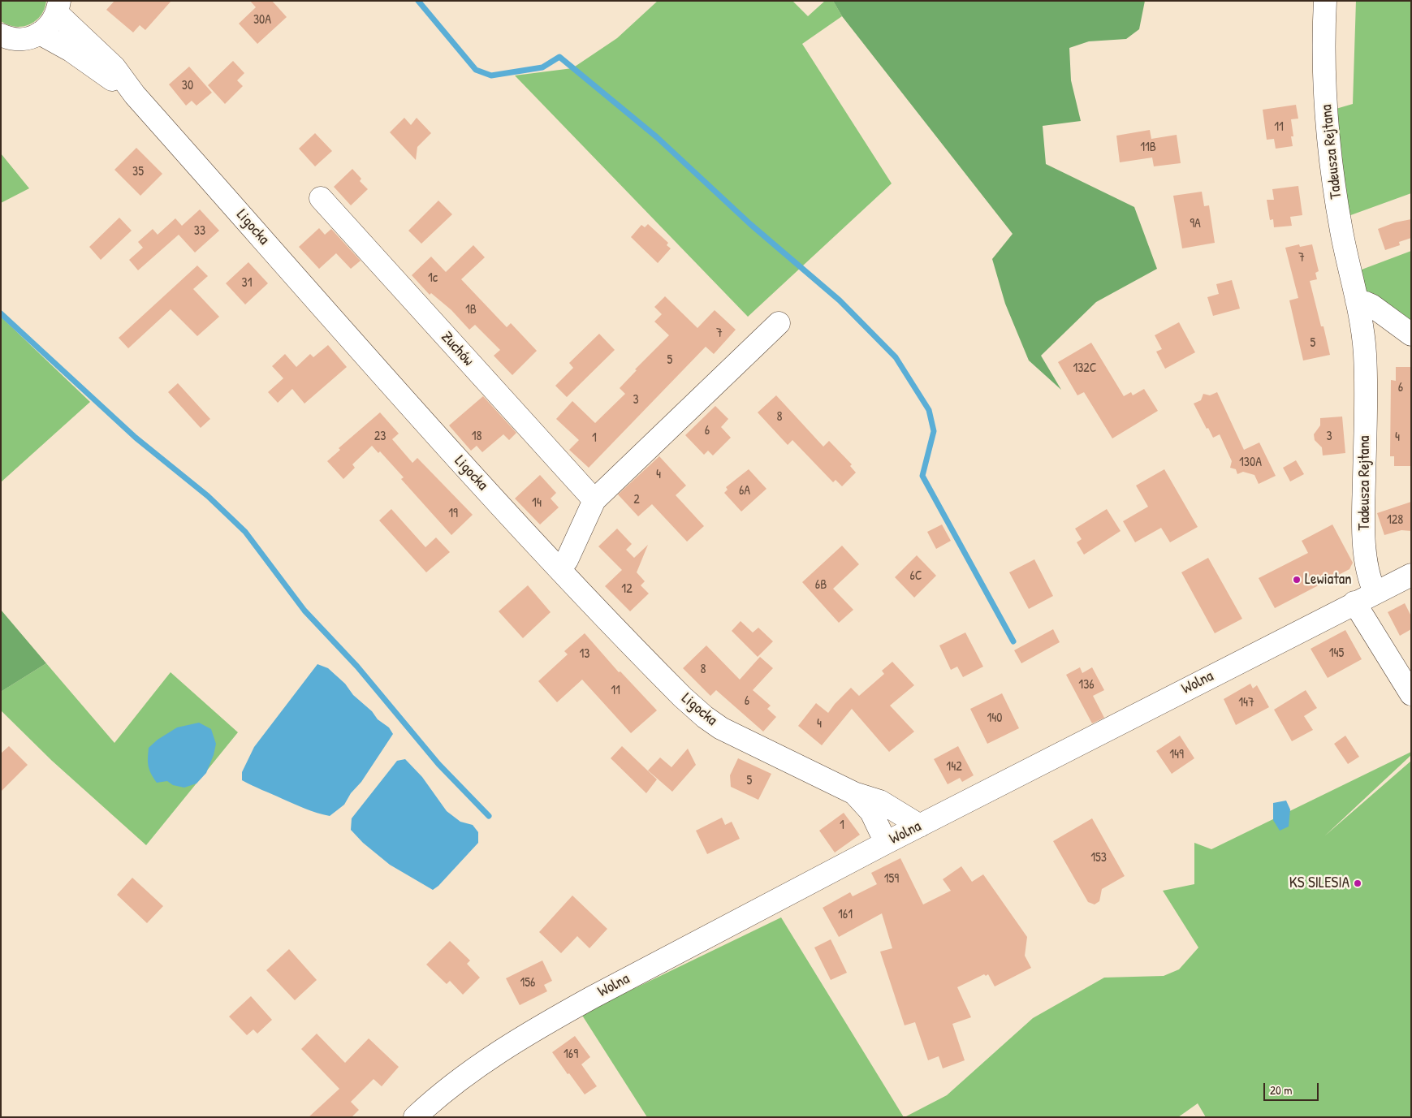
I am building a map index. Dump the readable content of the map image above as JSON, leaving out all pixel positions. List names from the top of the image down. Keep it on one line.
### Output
{"streets":{"street":["Tadeusza Rejtana","Ligocka","Zuchów","Wolna"]},"crossings":[["Tadeusza Rejtana","Wolna"],["Ligocka","Wolna"]],"places":["Lewiatan","KS SILESIA"],"house_numbers":["30A","30","11","11B","35","9A","33","7","1c","31","1B","7","5","5","132C","6","3","8","6","23","18","3","4","1","130A","4","6A","2","14","19","128","6C","6B","12","145","13","8","136","11","6","147","140","4","149","142","5","1","153","159","161","156","169"],"scale_bar":"20 m"}
